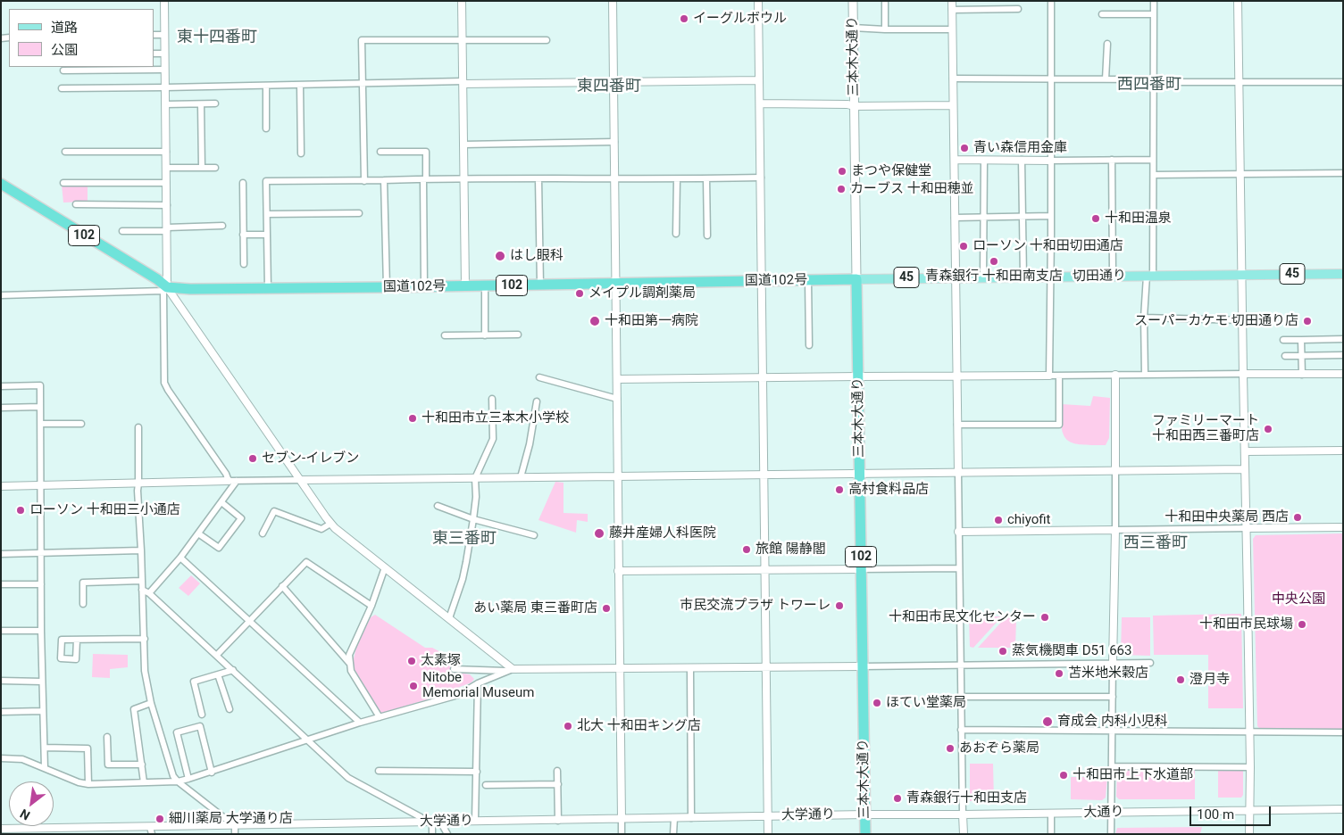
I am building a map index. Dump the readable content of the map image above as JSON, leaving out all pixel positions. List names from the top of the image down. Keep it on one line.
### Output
{"streets":{"highway":["三本木大通り","102","国道102号"],"main road":["45","切田通り"],"street":["大通り","大学通り"]},"crossings":[["三本木大通り","切田通り"],["三本木大通り","国道102号"],["三本木大通り","大通り"],["三本木大通り","大学通り"],["102","国道102号"],["切田通り","国道102号"],["大通り","大学通り"]],"districts":["東十四番町","西四番町","東四番町","東三番町","西三番町"],"parks":["中央公園"],"places":["イーグルボウル","青い森信用金庫","まつや保健堂","カーブス 十和田穂並","十和田温泉","ローソン 十和田切田通店","はし眼科","青森銀行 十和田南支店","メイプル調剤薬局","十和田第一病院","スーパーカケモ 切田通り店","十和田市立三本木小学校","ファミリーマート 十和田西三番町店","セブン-イレブン","高村食料品店","ローソン 十和田三小通店","十和田中央薬局 西店","chiyofit","藤井産婦人科医院","旅館 陽静閣","市民交流プラザ トワーレ","あい薬局 東三番町店","十和田市民文化センター","十和田市民球場","蒸気機関車 D51 663","太素塚","苫米地米穀店","澄月寺","Nitobe Memorial Museum","ほてい堂薬局","育成会 内科小児科","北大 十和田キング店","あおぞら薬局","十和田市上下水道部","青森銀行十和田支店","細川薬局 大学通り店"],"legend":["道路","公園"],"scale_bar":"100 m","north":"bottom left"}
